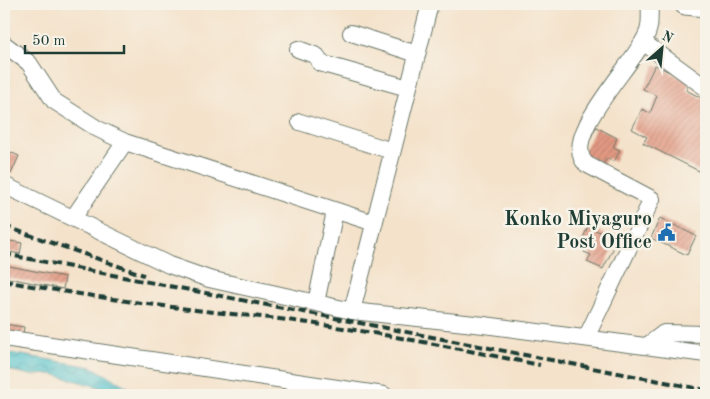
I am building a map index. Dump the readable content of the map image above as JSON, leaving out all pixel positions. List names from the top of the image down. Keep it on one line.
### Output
{"places":{"public building":["Konko Miyaguro Post Office"]},"scale_bar":"50 m","north":"top right"}
